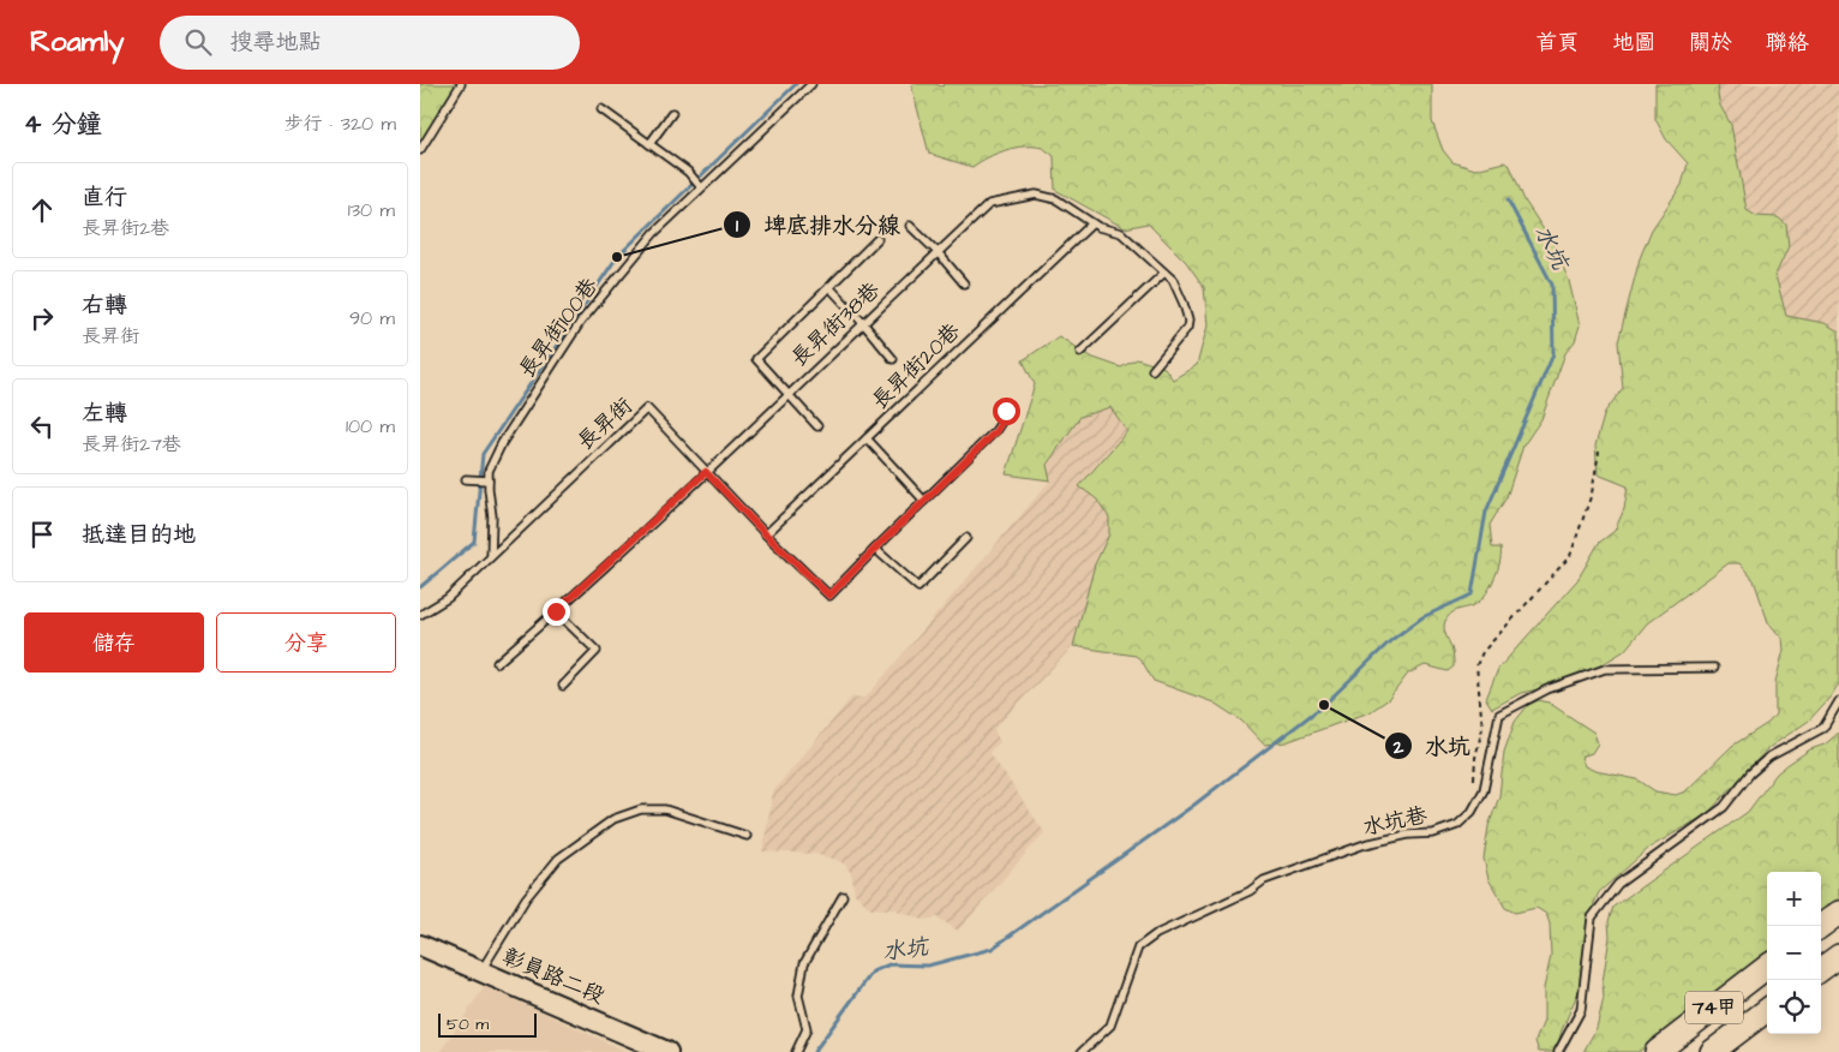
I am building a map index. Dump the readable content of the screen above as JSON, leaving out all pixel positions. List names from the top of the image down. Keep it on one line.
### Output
{"streets":{"main road":["彰員路二段","74甲"],"lane":["長昇街38巷","長昇街100巷","長昇街20巷","長昇街","水坑巷"]},"crossings":[["長昇街38巷","長昇街20巷"],["長昇街38巷","長昇街"],["長昇街100巷","長昇街"],["長昇街20巷","長昇街"]],"water":["水坑"],"places":["埤底排水分線","水坑"],"scale_bar":"50 m","page":{"header":"Roamly","search":"搜尋地點","nav":["首頁","地圖","關於","聯絡"],"heading":["4 分鐘","步行 · 320 m"],"list":[["直行","長昇街2巷","130 m"],["右轉","長昇街","90 m"],["左轉","長昇街27巷","100 m"],"抵達目的地"],"buttons":["儲存","分享"],"map_buttons":["+","−"],"scale":"50 m"}}
